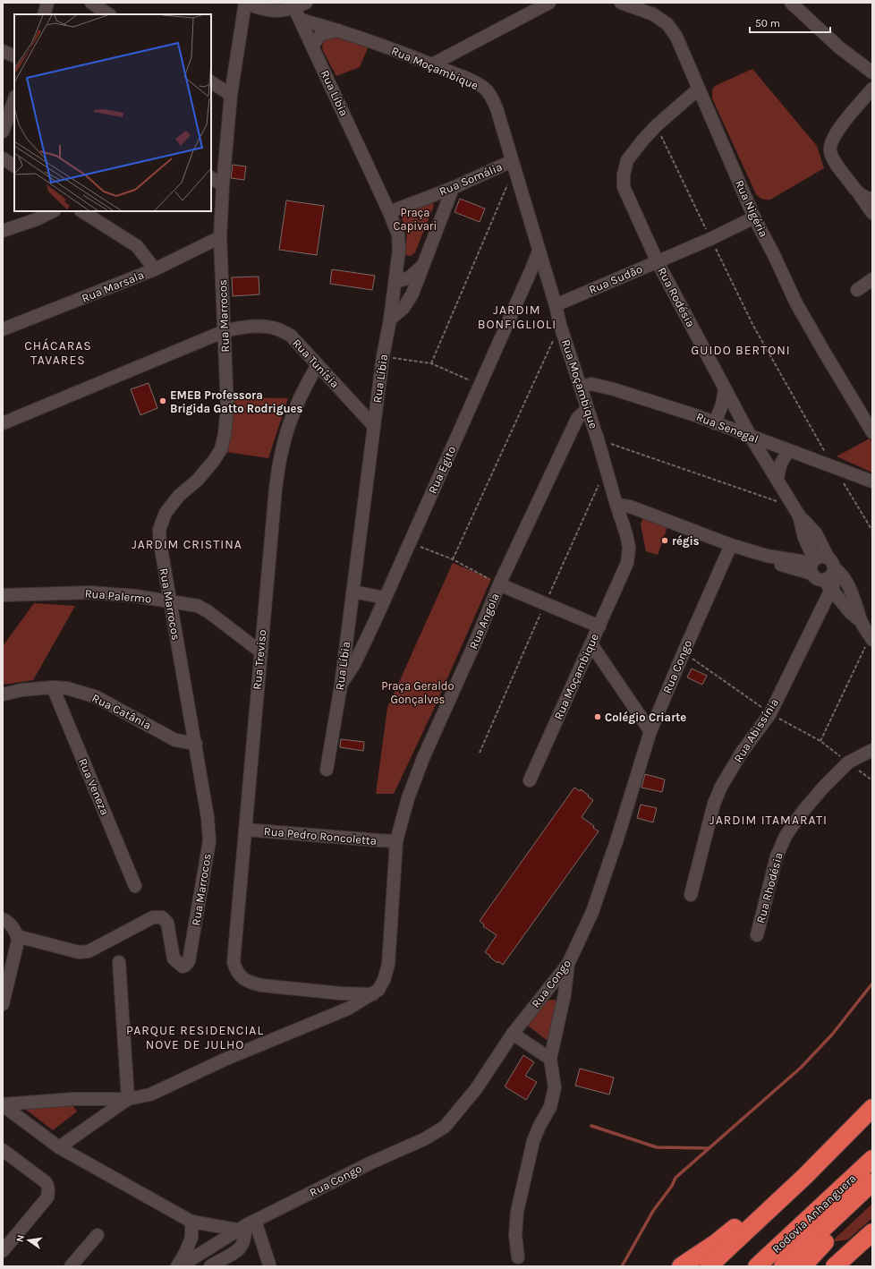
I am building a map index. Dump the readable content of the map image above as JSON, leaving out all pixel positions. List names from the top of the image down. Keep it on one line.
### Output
{"streets":{"highway":["Rodovia Anhanguera"],"street":["Rua Moçambique","Rua Líbia","Rua Somália","Rua Nigéria","Rua Sudão","Rua Marsala","Rua Rodésia","Rua Marrocos","Rua Tunísia","Rua Senegal","Rua Egito","Rua Palermo","Rua Angola","Rua Treviso","Rua Congo","Rua Catânia","Rua Abissínia","Rua Veneza","Rua Pedro Roncoletta","Rua Rhodésia"]},"crossings":[["Rua Moçambique","Rua Líbia"],["Rua Moçambique","Rua Somália"],["Rua Moçambique","Rua Sudão"],["Rua Moçambique","Rua Senegal"],["Rua Moçambique","Rua Egito"],["Rua Moçambique","Rua Angola"],["Rua Líbia","Rua Somália"],["Rua Líbia","Rua Tunísia"],["Rua Líbia","Rua Egito"],["Rua Nigéria","Rua Sudão"],["Rua Nigéria","Rua Rodésia"],["Rua Sudão","Rua Rodésia"],["Rua Marsala","Rua Marrocos"],["Rua Rodésia","Rua Senegal"],["Rua Rodésia","Rua Abissínia"],["Rua Marrocos","Rua Tunísia"],["Rua Marrocos","Rua Palermo"],["Rua Marrocos","Rua Catânia"],["Rua Tunísia","Rua Treviso"],["Rua Palermo","Rua Treviso"],["Rua Angola","Rua Treviso"],["Rua Angola","Rua Pedro Roncoletta"],["Rua Treviso","Rua Pedro Roncoletta"],["Rua Catânia","Rua Veneza"]],"districts":["JARDIM BONFIGLIOLI","CHÁCARAS TAVARES","GUIDO BERTONI","JARDIM CRISTINA","JARDIM ITAMARATI","PARQUE RESIDENCIAL NOVE DE JULHO"],"parks":["Praça Capivari","Praça Geraldo Gonçalves"],"places":["EMEB Professora Brigida Gatto Rodrigues","régis","Colégio Criarte"],"scale_bar":"50 m","north":"left"}
